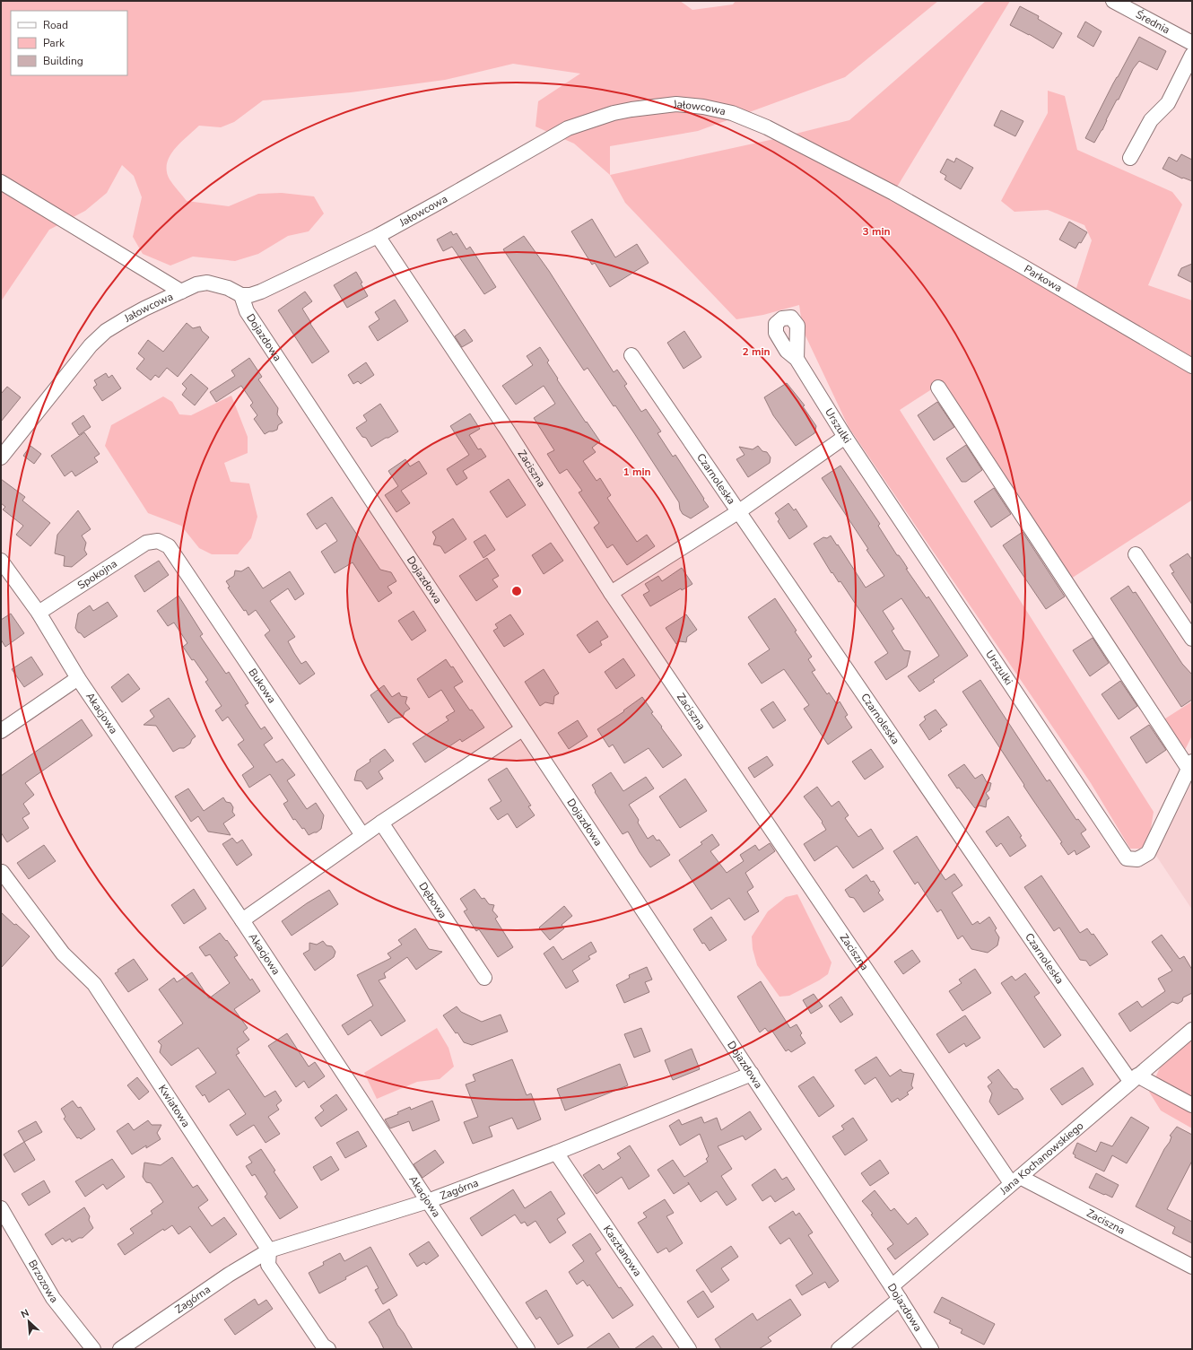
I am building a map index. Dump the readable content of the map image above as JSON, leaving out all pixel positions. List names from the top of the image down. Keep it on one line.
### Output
{"streets":{"street":["Średnia","Jałowcowa","Parkowa","Dojazdowa","Urszulki","Zaciszna","Czarnoleska","Spokojna","Bukowa","Akacjowa","Dębowa","Kwiatowa","Jana Kochanowskiego","Zagórna","Kasztanowa","Brzozowa"]},"crossings":[["Jałowcowa","Parkowa"],["Jałowcowa","Dojazdowa"],["Jałowcowa","Zaciszna"],["Dojazdowa","Jana Kochanowskiego"],["Dojazdowa","Zagórna"],["Zaciszna","Jana Kochanowskiego"],["Czarnoleska","Jana Kochanowskiego"],["Spokojna","Bukowa"],["Spokojna","Akacjowa"],["Akacjowa","Zagórna"],["Kwiatowa","Zagórna"],["Zagórna","Kasztanowa"]],"legend":["Road","Park","Building"],"north":"top left","rings":["3 min","2 min","1 min"]}
